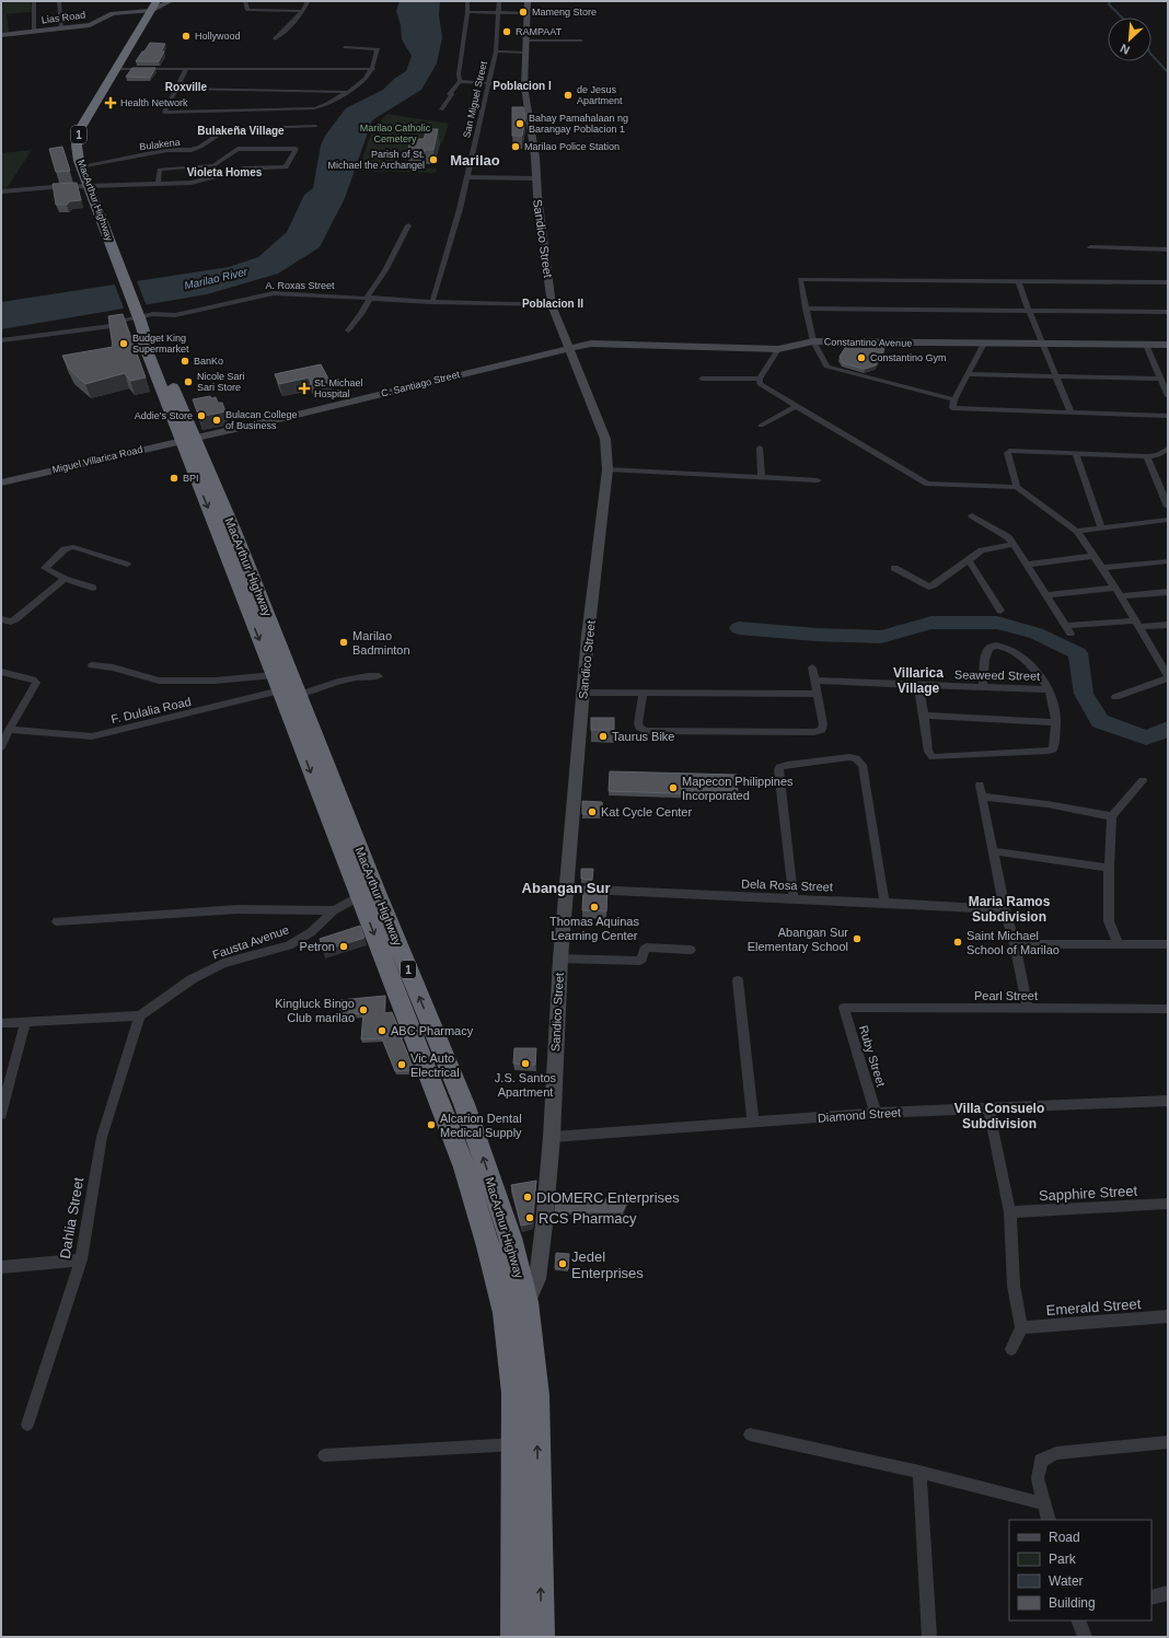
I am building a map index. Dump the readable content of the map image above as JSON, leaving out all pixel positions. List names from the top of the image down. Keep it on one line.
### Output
{"streets":{"highway":["1","MacArthur Highway"],"main road":["Lias Road","Sandico Street","Constantino Avenue","C. Santiago Street","Miguel Villarica Road"],"street":["San Miguel Street","Bulakena","A. Roxas Street","Seaweed Street","F. Dulalia Road","Dela Rosa Street","Fausta Avenue","Pearl Street","Ruby Street","Diamond Street","Sapphire Street","Dahlia Street","Emerald Street"]},"crossings":[["Lias Road","MacArthur Highway"],["San Miguel Street","A. Roxas Street"],["Bulakena","MacArthur Highway"],["MacArthur Highway","Sandico Street"],["MacArthur Highway","C. Santiago Street"],["MacArthur Highway","Miguel Villarica Road"],["MacArthur Highway","F. Dulalia Road"],["MacArthur Highway","Fausta Avenue"],["Sandico Street","A. Roxas Street"],["Sandico Street","Constantino Avenue"],["Sandico Street","C. Santiago Street"],["Sandico Street","Dela Rosa Street"],["Sandico Street","Diamond Street"],["Constantino Avenue","C. Santiago Street"],["C. Santiago Street","Miguel Villarica Road"],["Fausta Avenue","Dahlia Street"],["Pearl Street","Ruby Street"],["Ruby Street","Diamond Street"]],"districts":["Poblacion I","Roxville","Bulakeña Village","Marilao","Violeta Homes","Poblacion II","Villarica Village","Abangan Sur","Maria Ramos Subdivision","Villa Consuelo Subdivision"],"water":["Marilao River"],"parks":["Marilao Catholic Cemetery"],"places":{"other":["Mameng Store","RAMPAAT","Hollywood","de Jesus Apartment","Bahay Pamahalaan ng Barangay Poblacion 1","Marilao Police Station","Parish of St. Michael the Archangel","Budget King Supermarket","Constantino Gym","BanKo","Nicole Sari Sari Store","Addie's Store","Bulacan College of Business","BPI","Marilao Badminton","Taurus Bike","Mapecon Philippines Incorporated","Kat Cycle Center","Thomas Aquinas Learning Center","Abangan Sur Elementary School","Saint Michael School of Marilao","Petron","Kingluck Bingo Club marilao","ABC Pharmacy","J.S. Santos Apartment","Vic Auto Electrical","Alcarion Dental Medical Supply","DIOMERC Enterprises","RCS Pharmacy","Jedel Enterprises"],"health":["Health Network","St. Michael Hospital"]},"legend":["Road","Park","Water","Building"],"north":"bottom left"}
